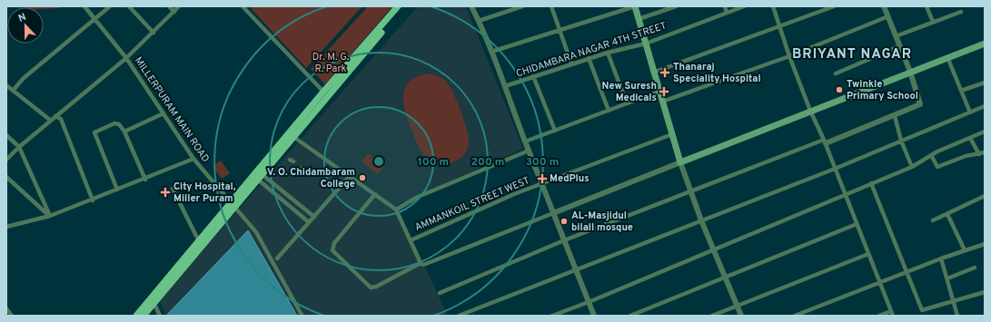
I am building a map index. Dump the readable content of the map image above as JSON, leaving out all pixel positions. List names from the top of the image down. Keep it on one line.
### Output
{"streets":{"street":["CHIDAMBARA NAGAR 4TH STREET","MILLERPURAM MAIN ROAD","AMMANKOIL STREET WEST"]},"districts":["BRIYANT NAGAR"],"parks":["Dr. M. G. R. Park"],"places":{"health":["Thanaraj Speciality Hospital","New Suresh Medicals","MedPlus","City Hospital, Miller Puram"],"other":["Twinkle Primary School","V. O. Chidambaram College","AL-Masjidul bilall mosque"]},"north":"top","rings":["100 m","200 m","300 m"]}
